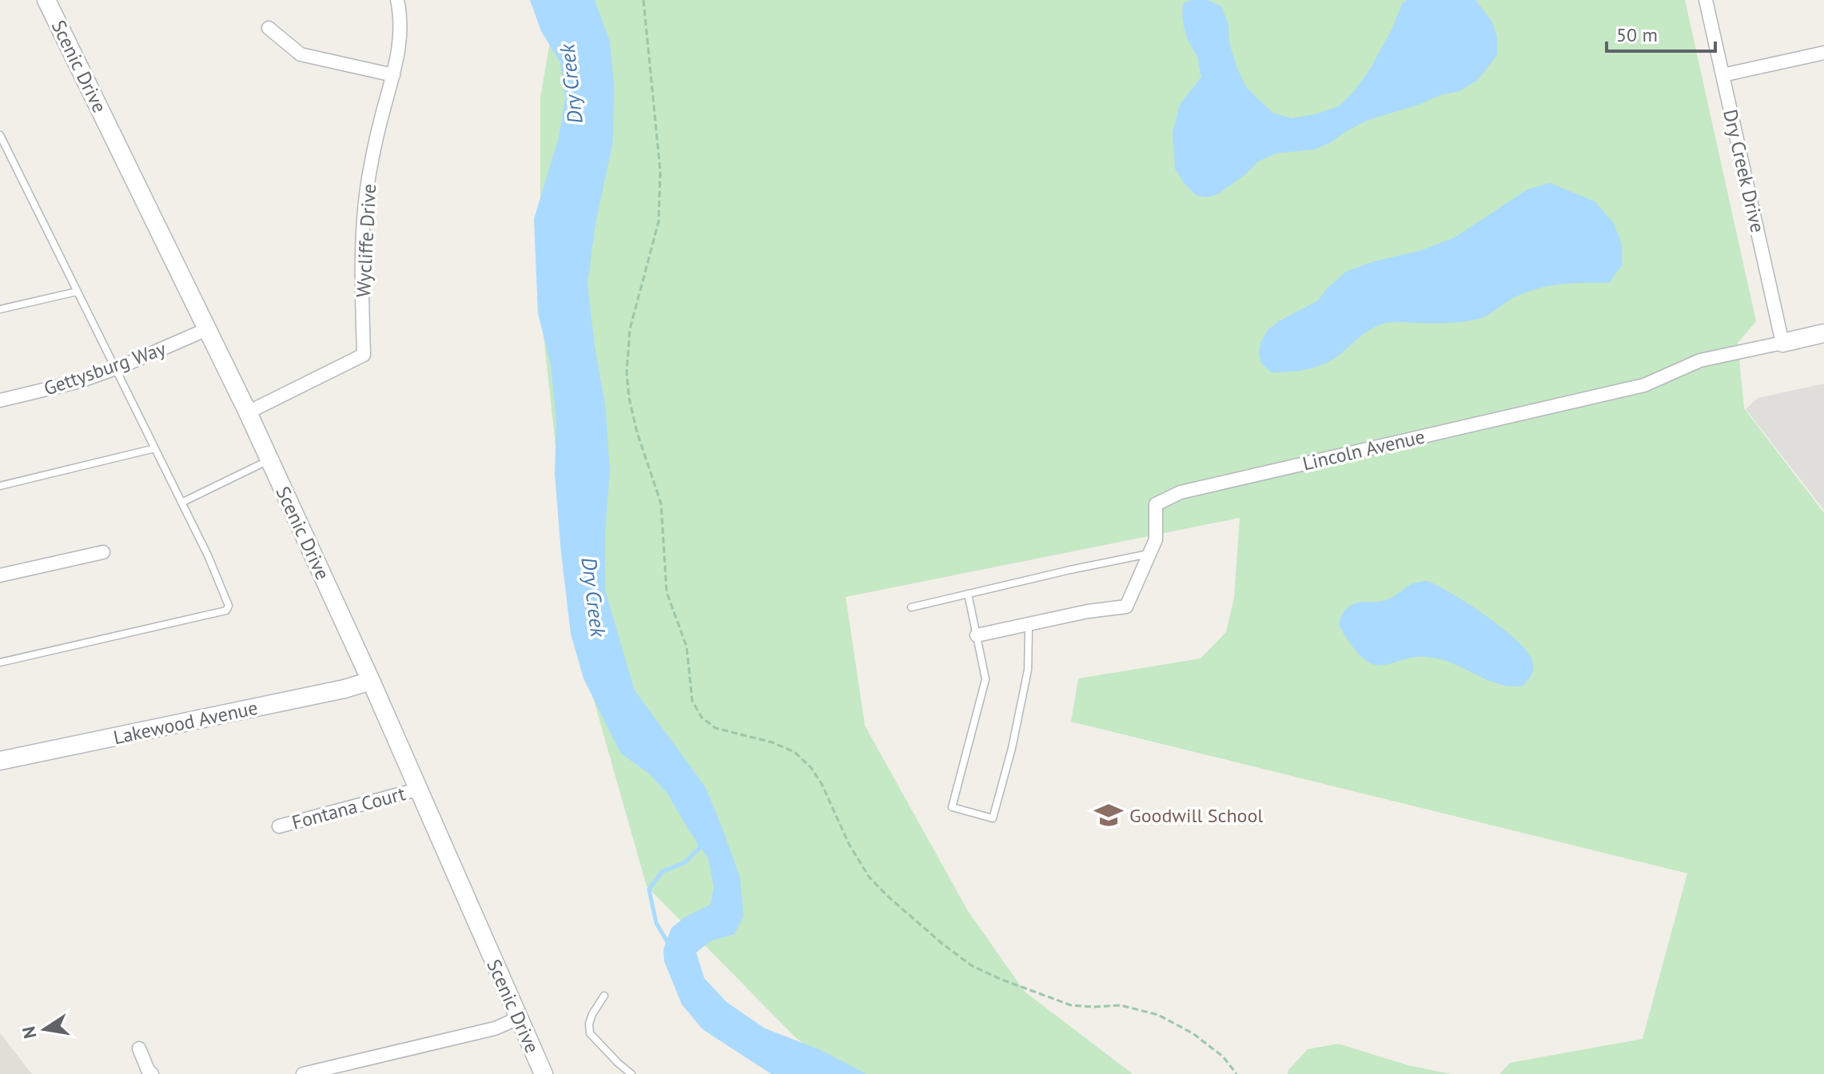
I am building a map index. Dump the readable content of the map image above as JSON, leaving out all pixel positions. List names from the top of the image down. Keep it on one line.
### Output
{"streets":{"main road":["Scenic Drive","Lincoln Avenue","Lakewood Avenue"],"street":["Dry Creek Drive","Wycliffe Drive","Gettysburg Way","Fontana Court"]},"crossings":[["Scenic Drive","Wycliffe Drive"],["Scenic Drive","Gettysburg Way"],["Scenic Drive","Lakewood Avenue"],["Scenic Drive","Fontana Court"],["Dry Creek Drive","Lincoln Avenue"]],"water":["Dry Creek"],"places":{"school or university":["Goodwill School"]},"scale_bar":"50 m","north":"left"}
